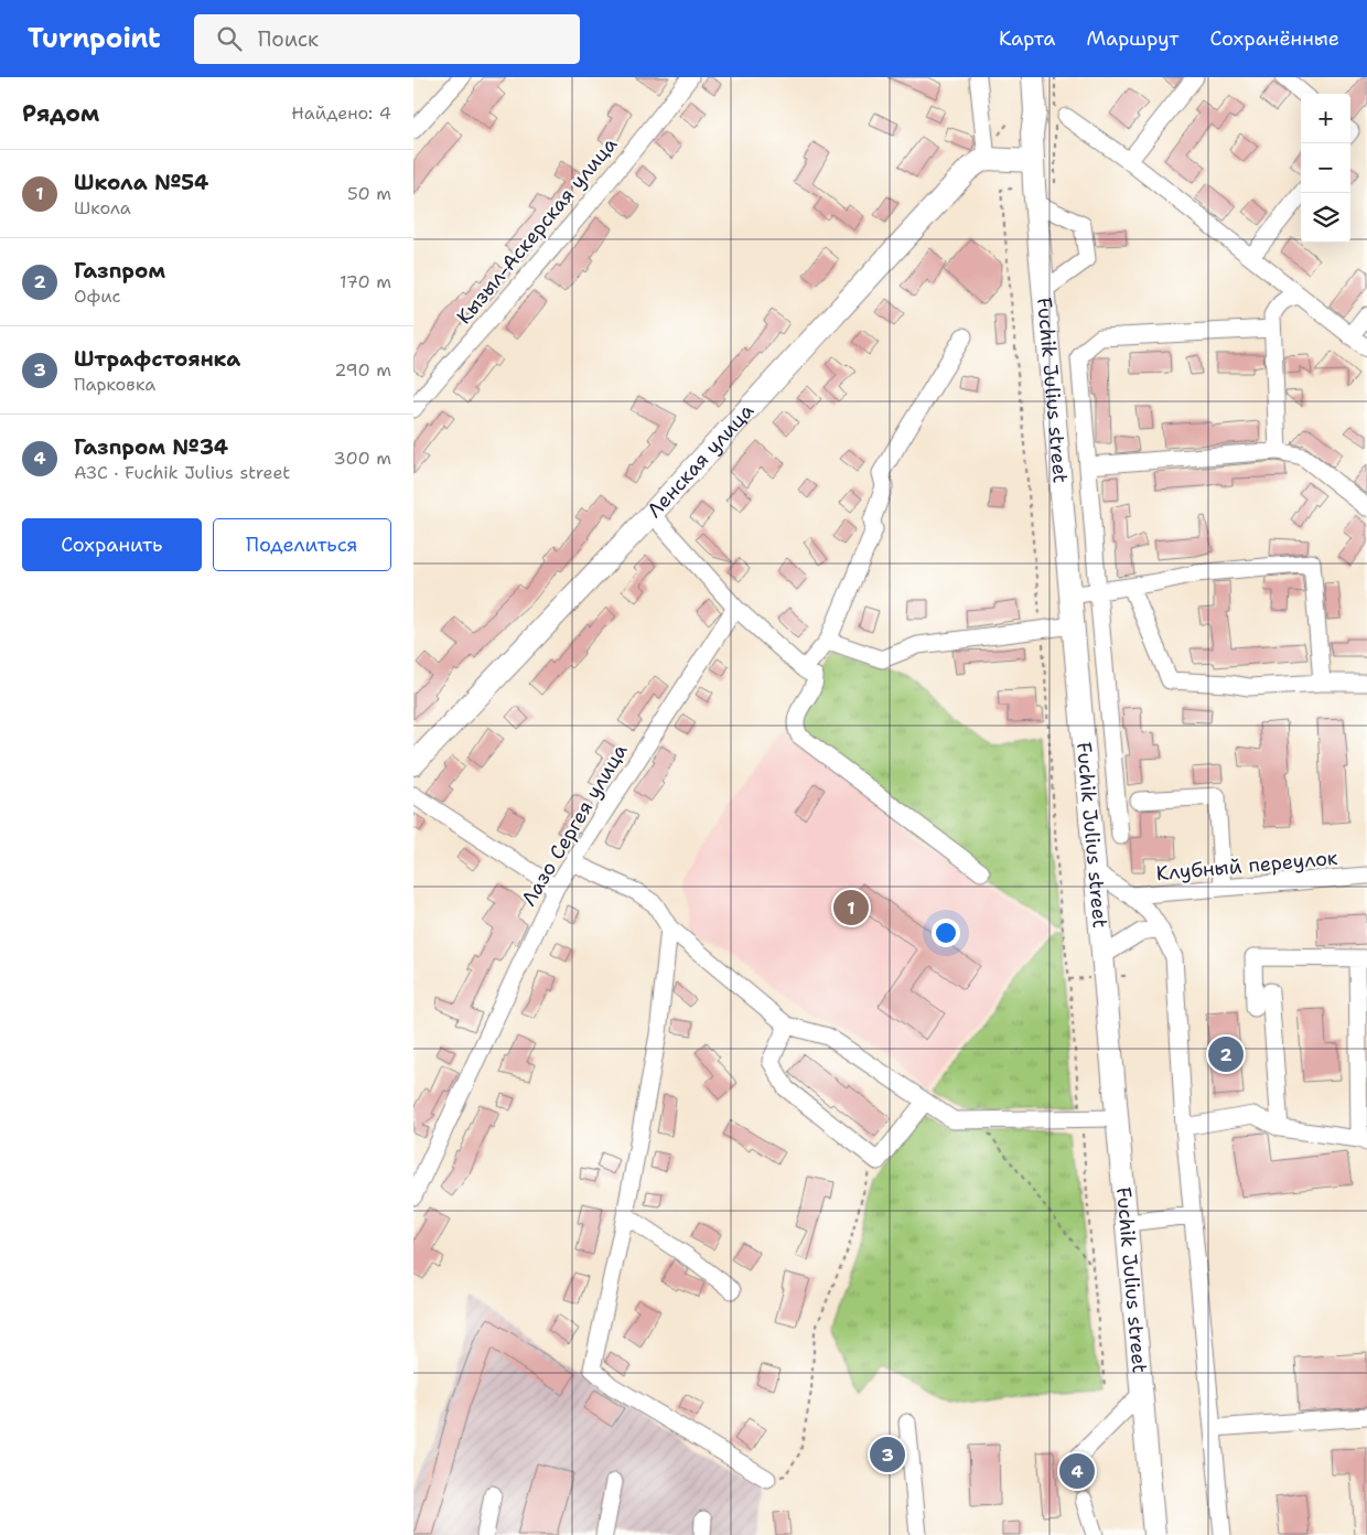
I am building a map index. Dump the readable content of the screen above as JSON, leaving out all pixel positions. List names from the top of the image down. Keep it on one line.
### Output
{"streets":{"main road":["Fuchik Julius street","Ленская улица"],"street":["Кызыл-Аскерская улица","Лазо Сергея улица","Клубный переулок"]},"page":{"header":"Turnpoint","search":"Поиск","nav":["Карта","Маршрут","Сохранённые"],"heading":["Рядом","Найдено: 4"],"map_buttons":["+","−"],"list":[{"mark":"1","name":"Школа №54","note":"Школа","value":"50 m"},{"mark":"2","name":"Газпром","note":"Офис","value":"170 m"},{"mark":"3","name":"Штрафстоянка","note":"Парковка","value":"290 m"},{"mark":"4","name":"Газпром №34","note":"АЗС · Fuchik Julius street","value":"300 m"}],"buttons":["Сохранить","Поделиться"],"pins":["1","2","3","4"]}}
